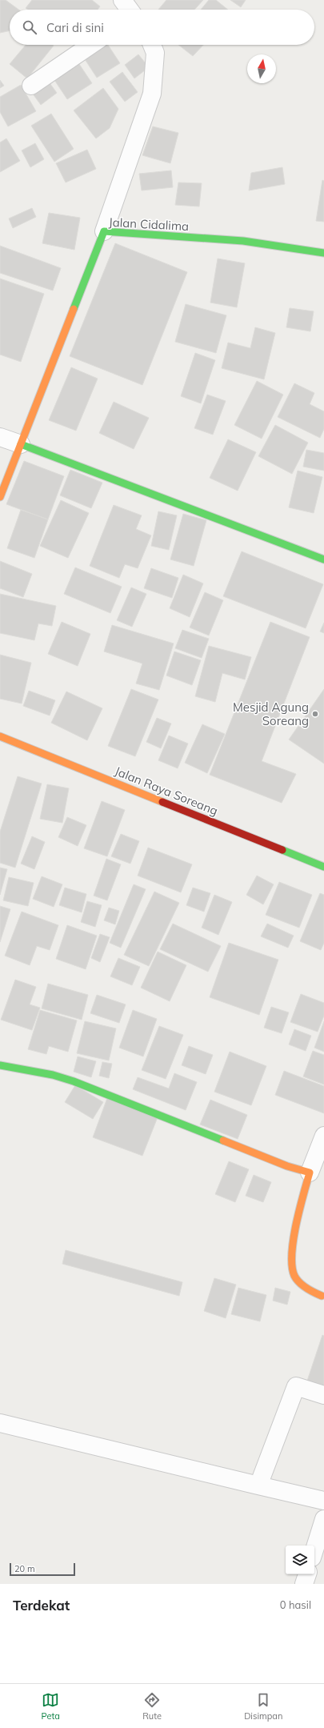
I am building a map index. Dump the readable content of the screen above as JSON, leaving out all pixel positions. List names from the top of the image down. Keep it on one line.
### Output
{"streets":{"main road":["Jalan Cidalima","Jalan Raya Soreang"]},"places":["Mesjid Agung Soreang"],"scale_bar":"20 m","north":"top","page":{"search":"Cari di sini","scale":"20 m","heading":["Terdekat","0 hasil"],"nav":["Peta","Rute","Disimpan"]}}
